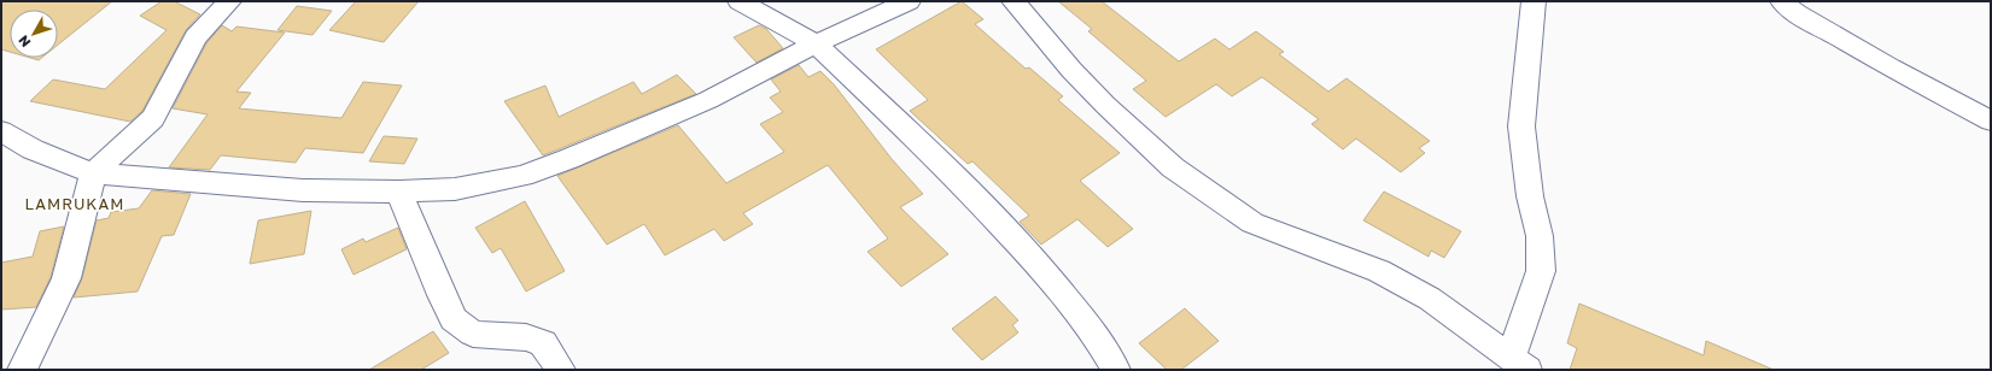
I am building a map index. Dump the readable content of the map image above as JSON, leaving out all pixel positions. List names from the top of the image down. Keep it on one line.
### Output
{"districts":["LAMRUKAM"],"north":"bottom left"}
